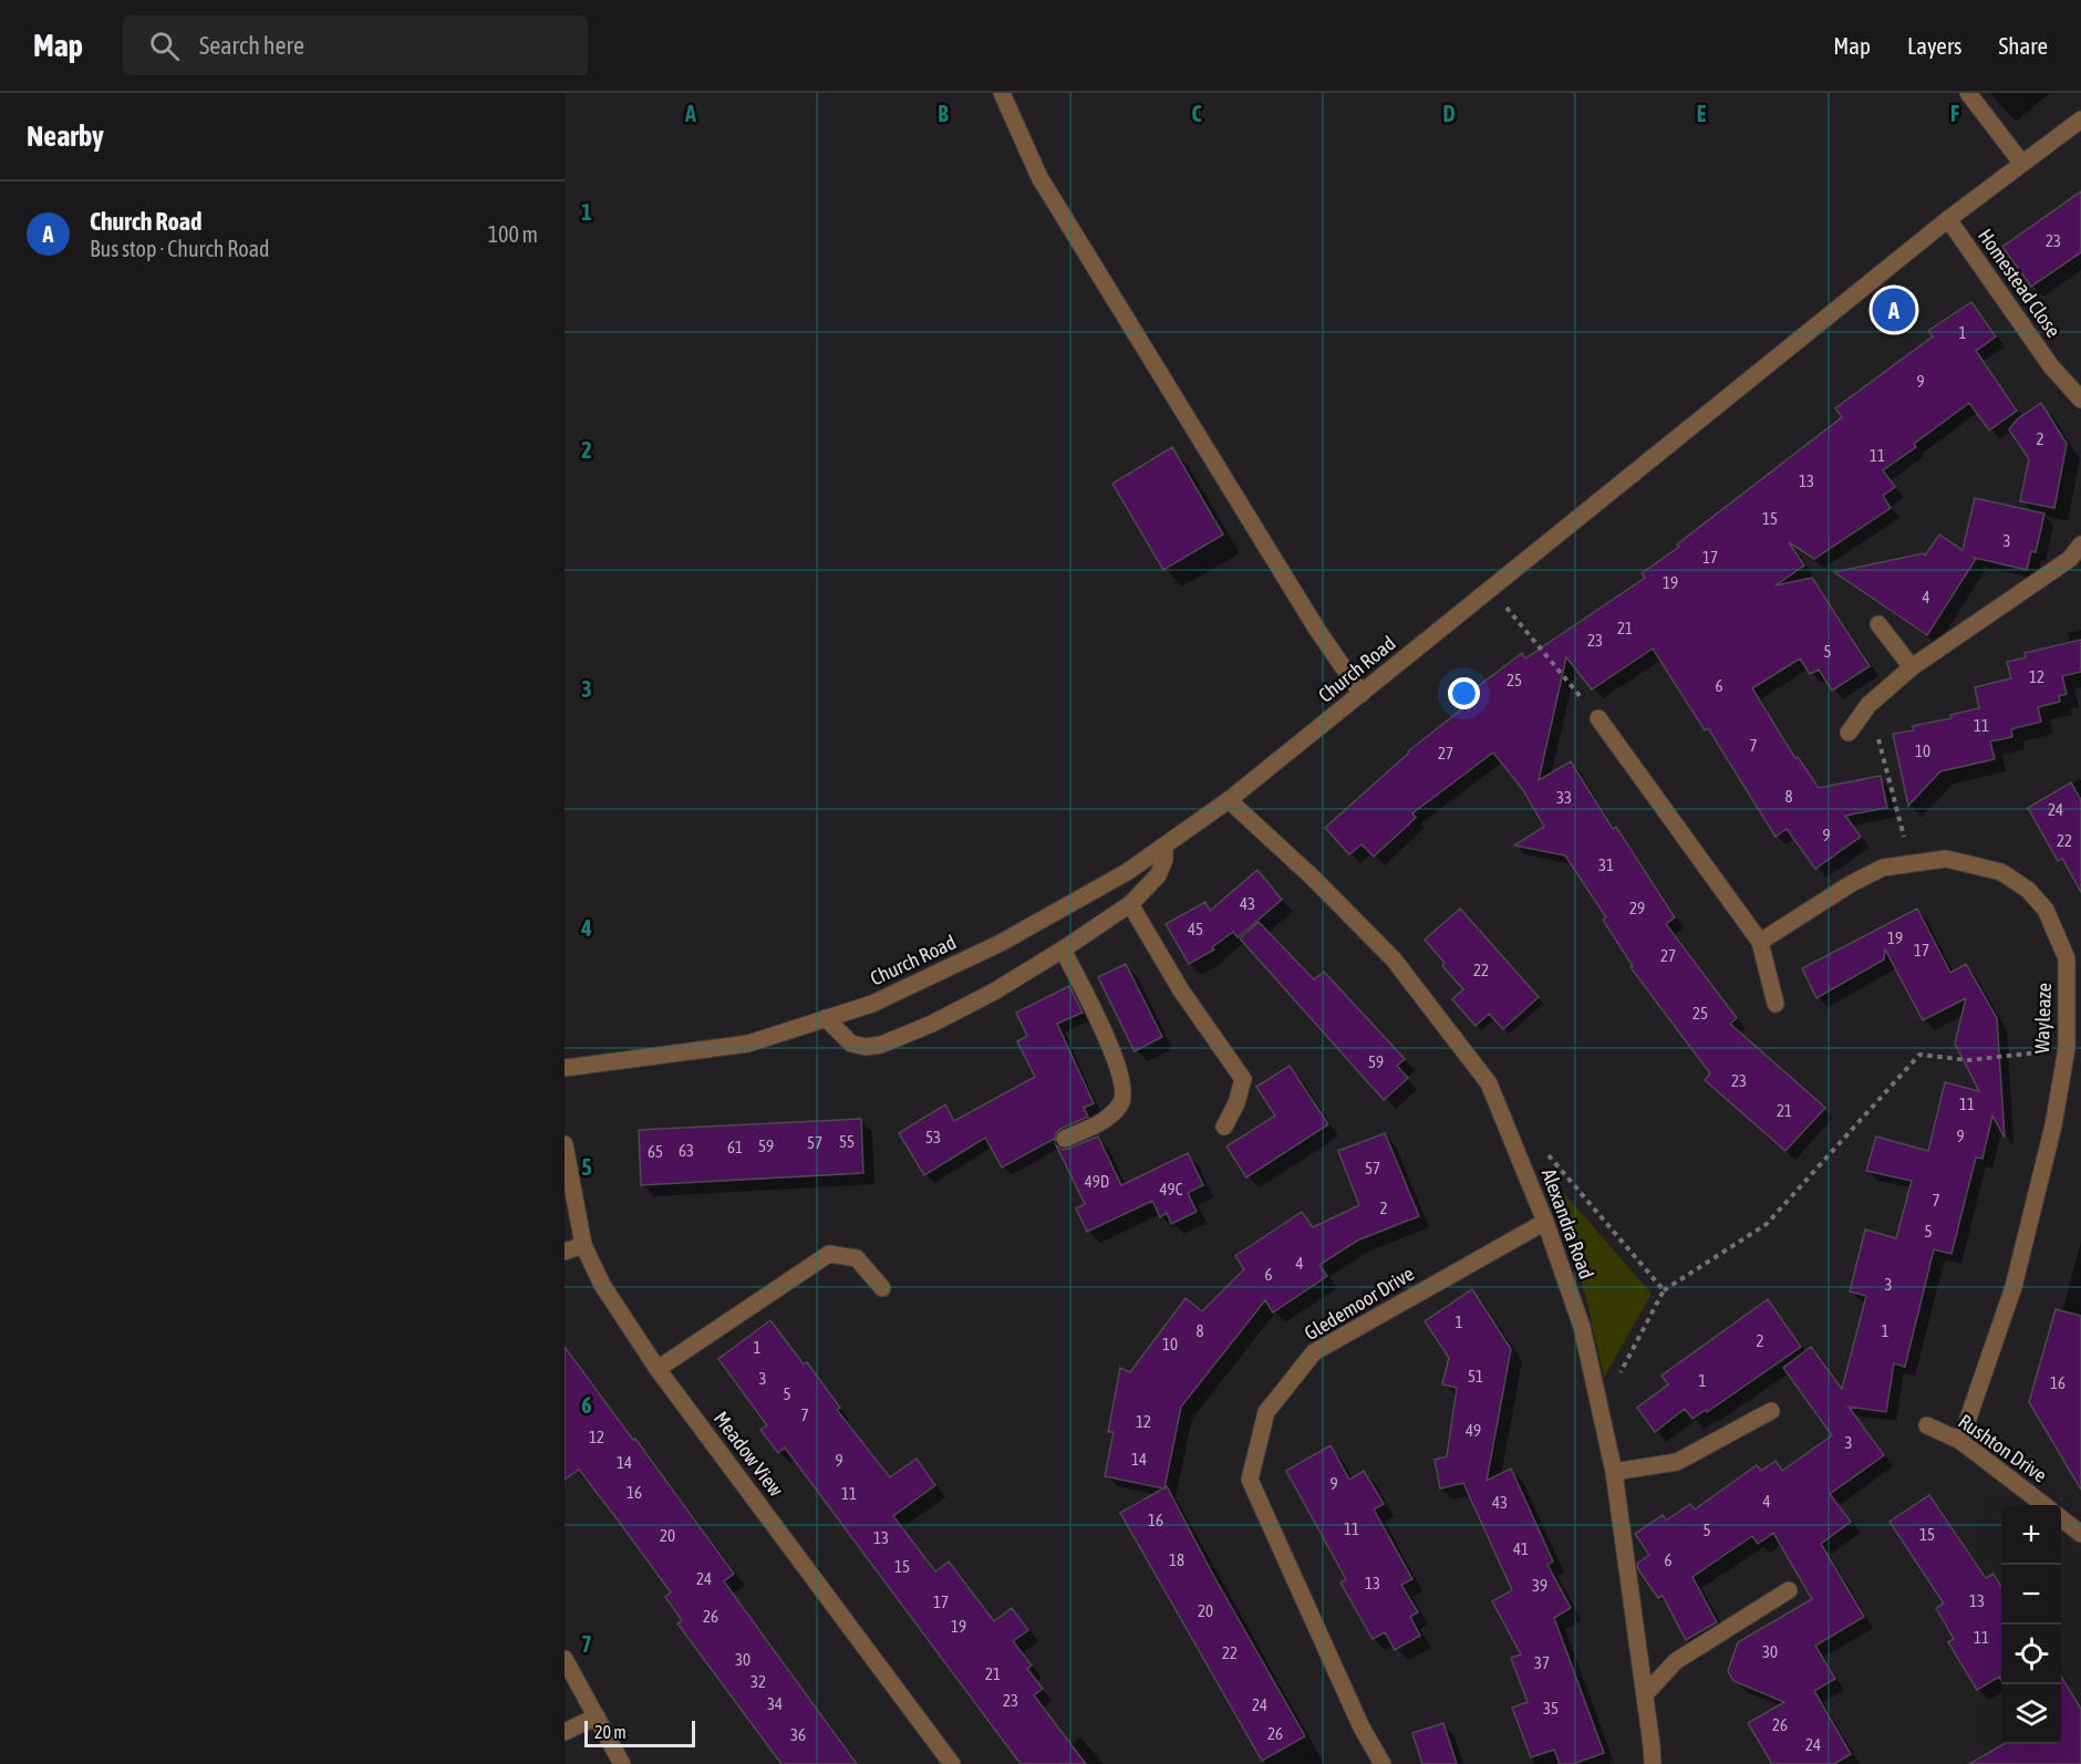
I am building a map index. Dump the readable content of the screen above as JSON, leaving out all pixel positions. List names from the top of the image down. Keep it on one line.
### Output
{"streets":{"street":["Homestead Close","Church Road","Wayleaze","Alexandra Road","Gledemoor Drive","Rushton Drive","Meadow View"]},"crossings":[["Homestead Close","Church Road"],["Church Road","Alexandra Road"],["Wayleaze","Rushton Drive"],["Alexandra Road","Gledemoor Drive"]],"house_numbers":["23","1","9","2","11","13","15","3","17","19","4","21","23","5","12","25","6","11","7","10","27","8","33","24","9","22","31","43","29","45","19","17","27","22","25","59","23","11","21","9","53","55","57","59","61","63","65","57","49D","49C","7","2","5","4","6","3","1","8","1","2","10","1","51","3","1","16","5","7","12","49","12","3","14","9","14","9","16","11","4","43","16","11","5","15","20","13","41","18","6","15","24","13","39","13","17","20","26","19","11","30","22","30","37","21","32","23","34","24","35","26","26","36","24"],"scale_bar":"20 m","page":{"header":"Map","search":"Search here","nav":["Map","Layers","Share"],"heading":"Nearby","list":[{"mark":"A","name":"Church Road","note":"Bus stop · Church Road","value":"100 m"}],"pins":"A","map_buttons":["+","−"],"scale":"20 m"},"grid":{"columns":["A","B","C","D","E","F"],"rows":["1","2","3","4","5","6","7"]}}
